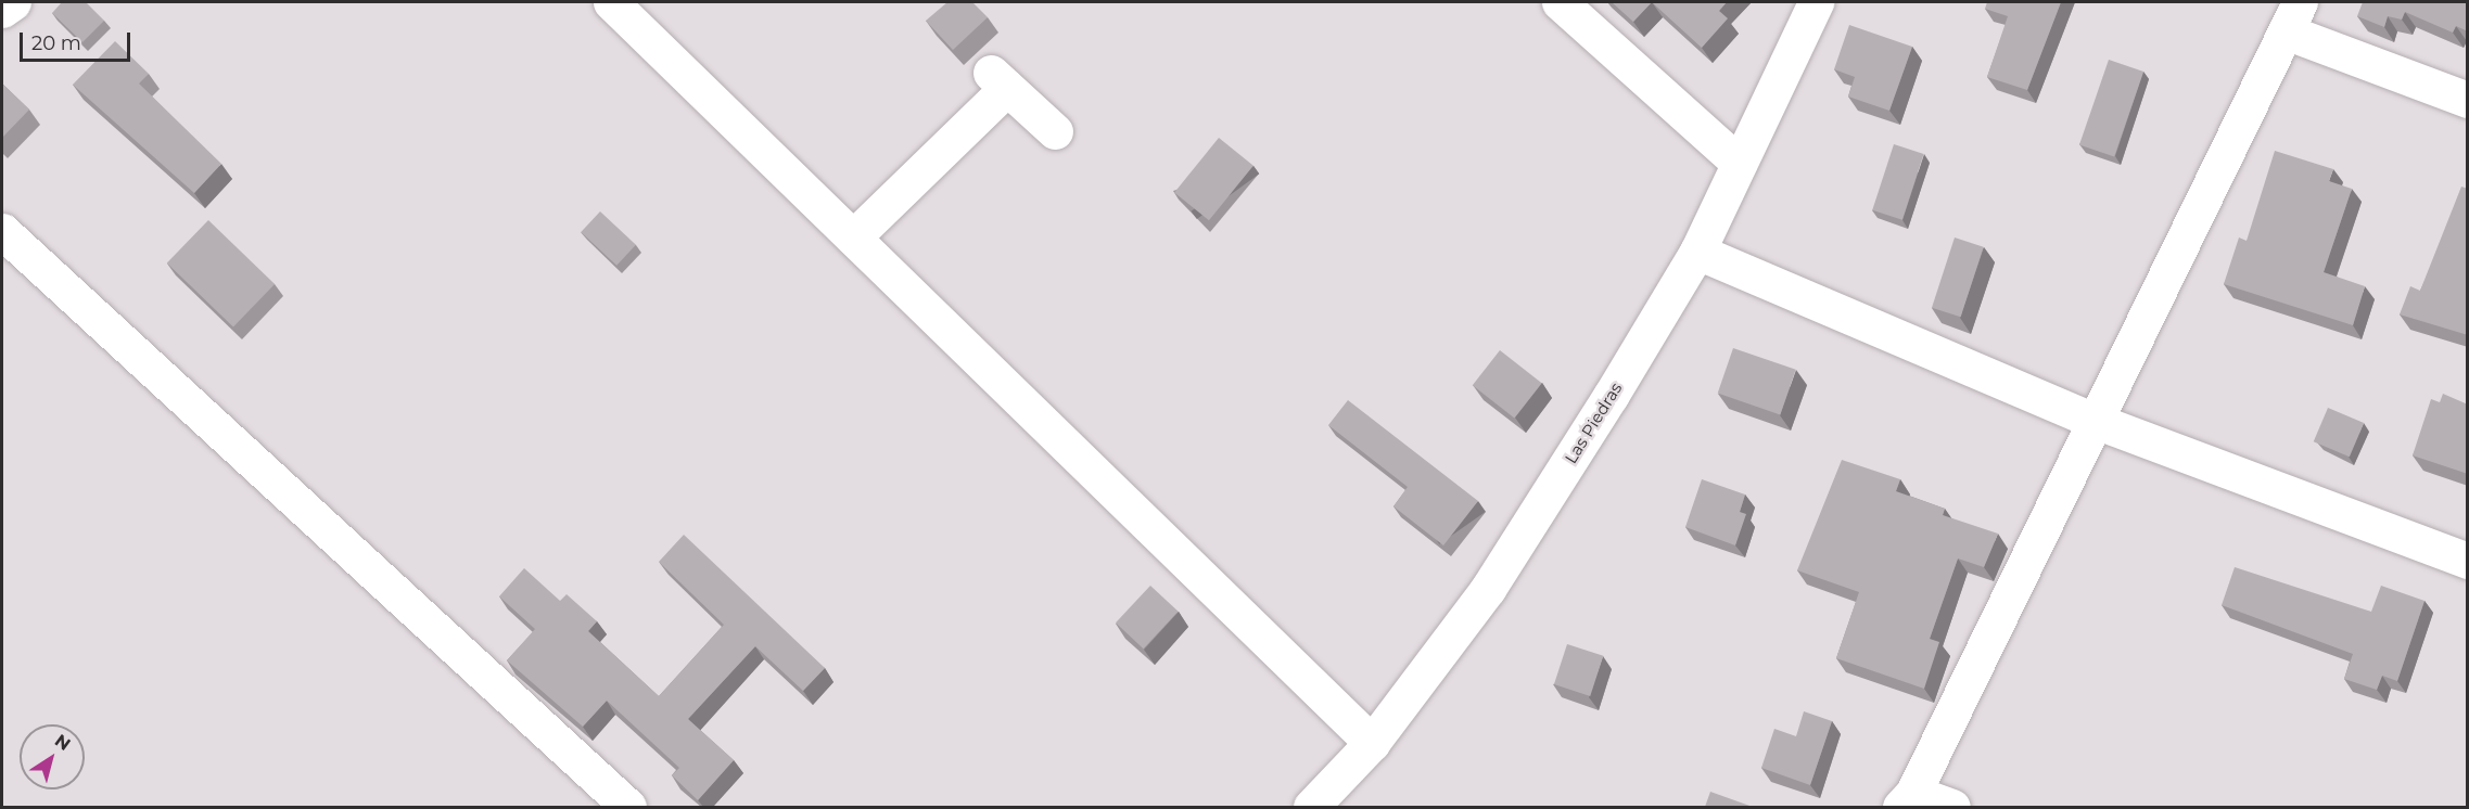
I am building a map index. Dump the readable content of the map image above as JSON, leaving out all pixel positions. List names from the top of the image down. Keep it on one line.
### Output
{"streets":{"street":["Las Piedras"]},"scale_bar":"20 m","north":"top right"}
